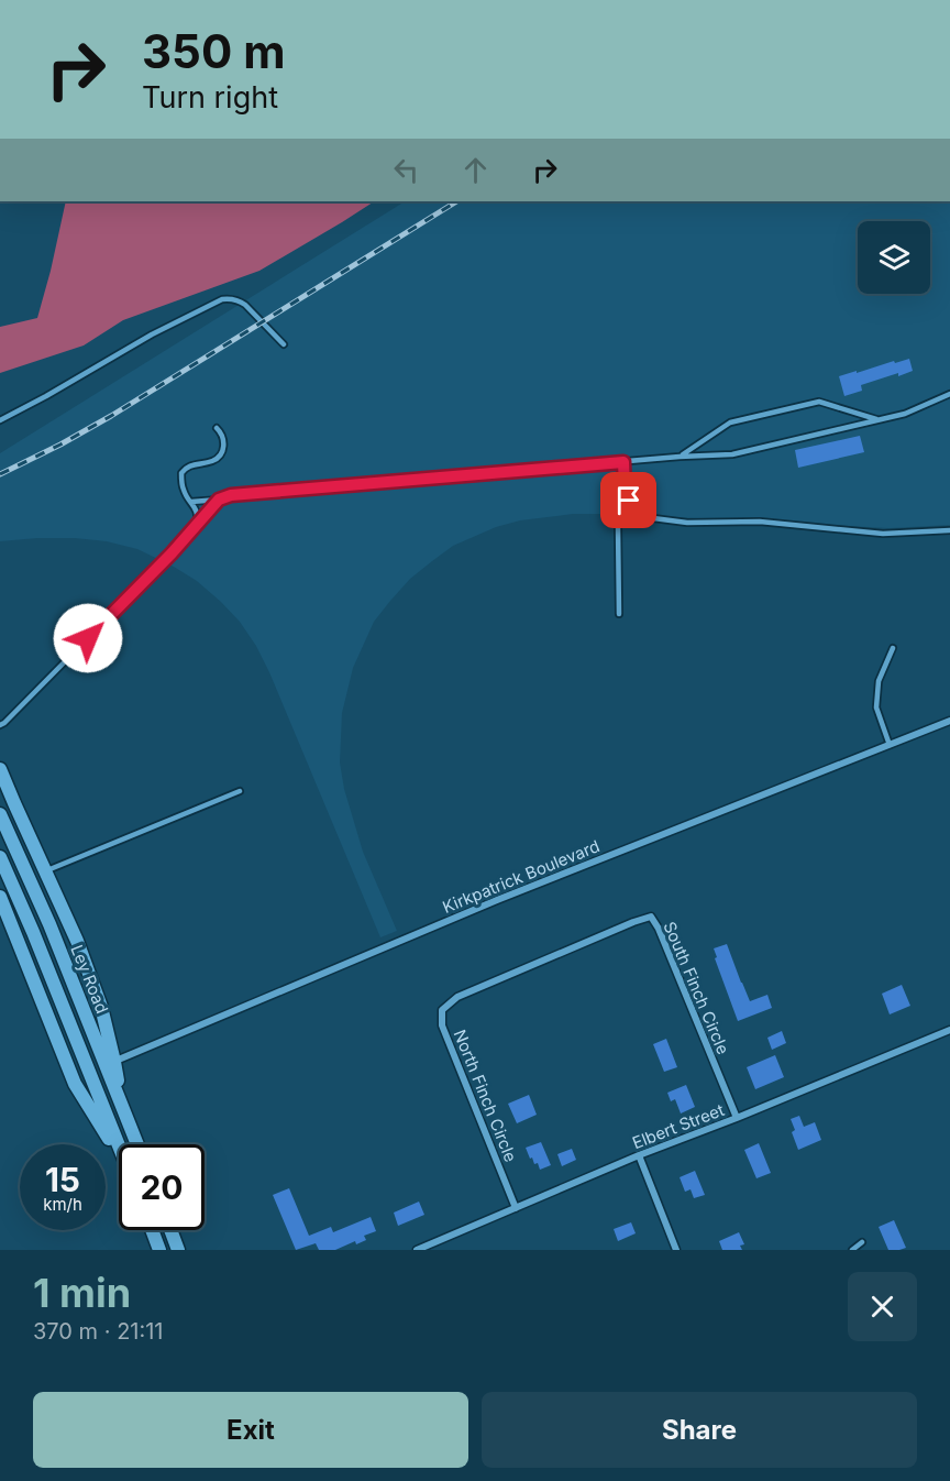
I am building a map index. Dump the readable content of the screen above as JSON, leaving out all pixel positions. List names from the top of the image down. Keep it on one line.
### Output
{"streets":{"main road":["Ley Road"],"street":["Kirkpatrick Boulevard","South Finch Circle","North Finch Circle","Elbert Street"]},"crossings":[["Kirkpatrick Boulevard","Ley Road"],["South Finch Circle","North Finch Circle"],["South Finch Circle","Elbert Street"],["North Finch Circle","Elbert Street"]],"page":{"turn":["350 m","Turn right"],"speed":"15 km/h","limit":"20","heading":["1 min","370 m · 21:11"],"buttons":["Exit","Share"]}}
